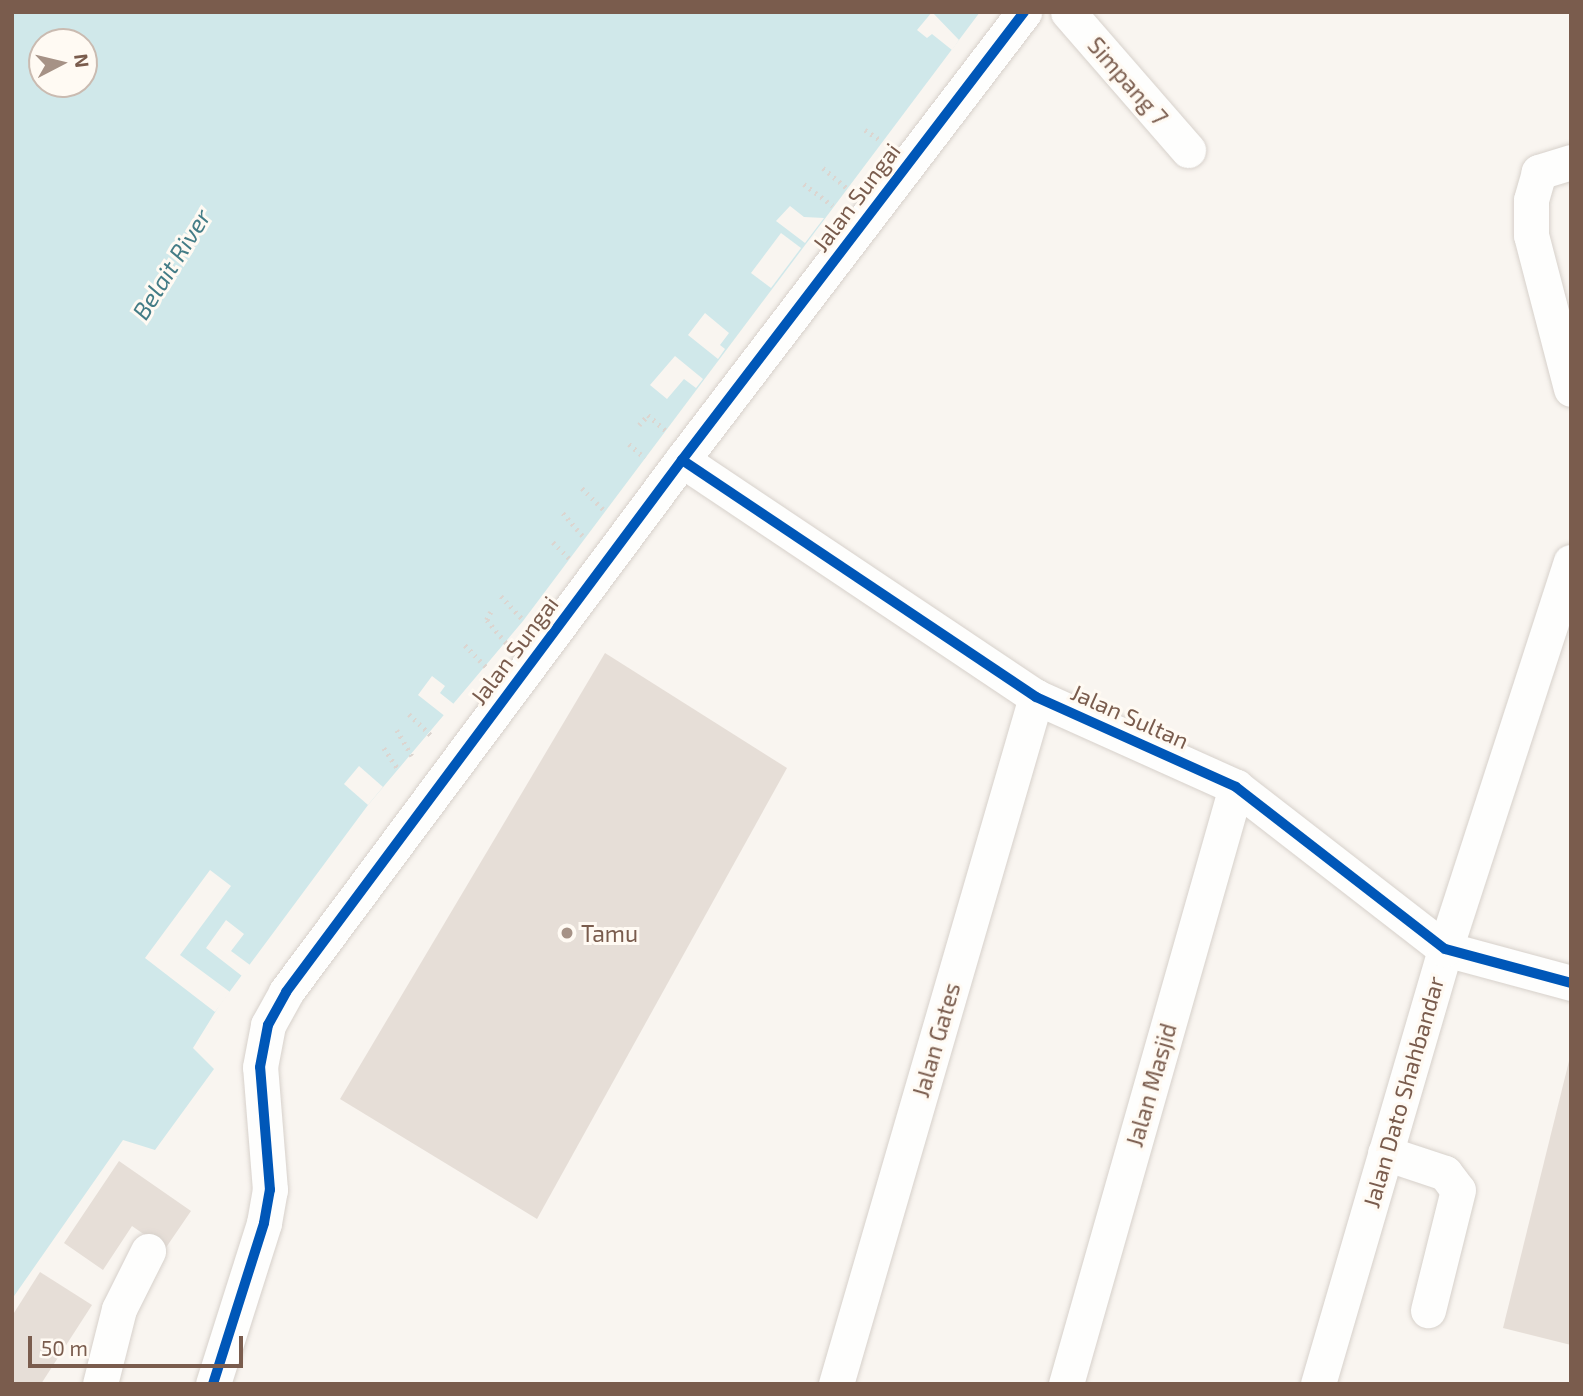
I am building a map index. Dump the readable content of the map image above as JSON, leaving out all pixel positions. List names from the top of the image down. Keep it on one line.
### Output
{"streets":{"street":["Simpang 7","Jalan Sungai","Jalan Sultan","Jalan Gates","Jalan Masjid","Jalan Dato Shahbandar"]},"crossings":[["Jalan Sungai","Jalan Sultan"],["Jalan Sultan","Jalan Gates"],["Jalan Sultan","Jalan Masjid"],["Jalan Sultan","Jalan Dato Shahbandar"]],"water":["Belait River"],"places":["Tamu"],"scale_bar":"50 m","north":"right"}
